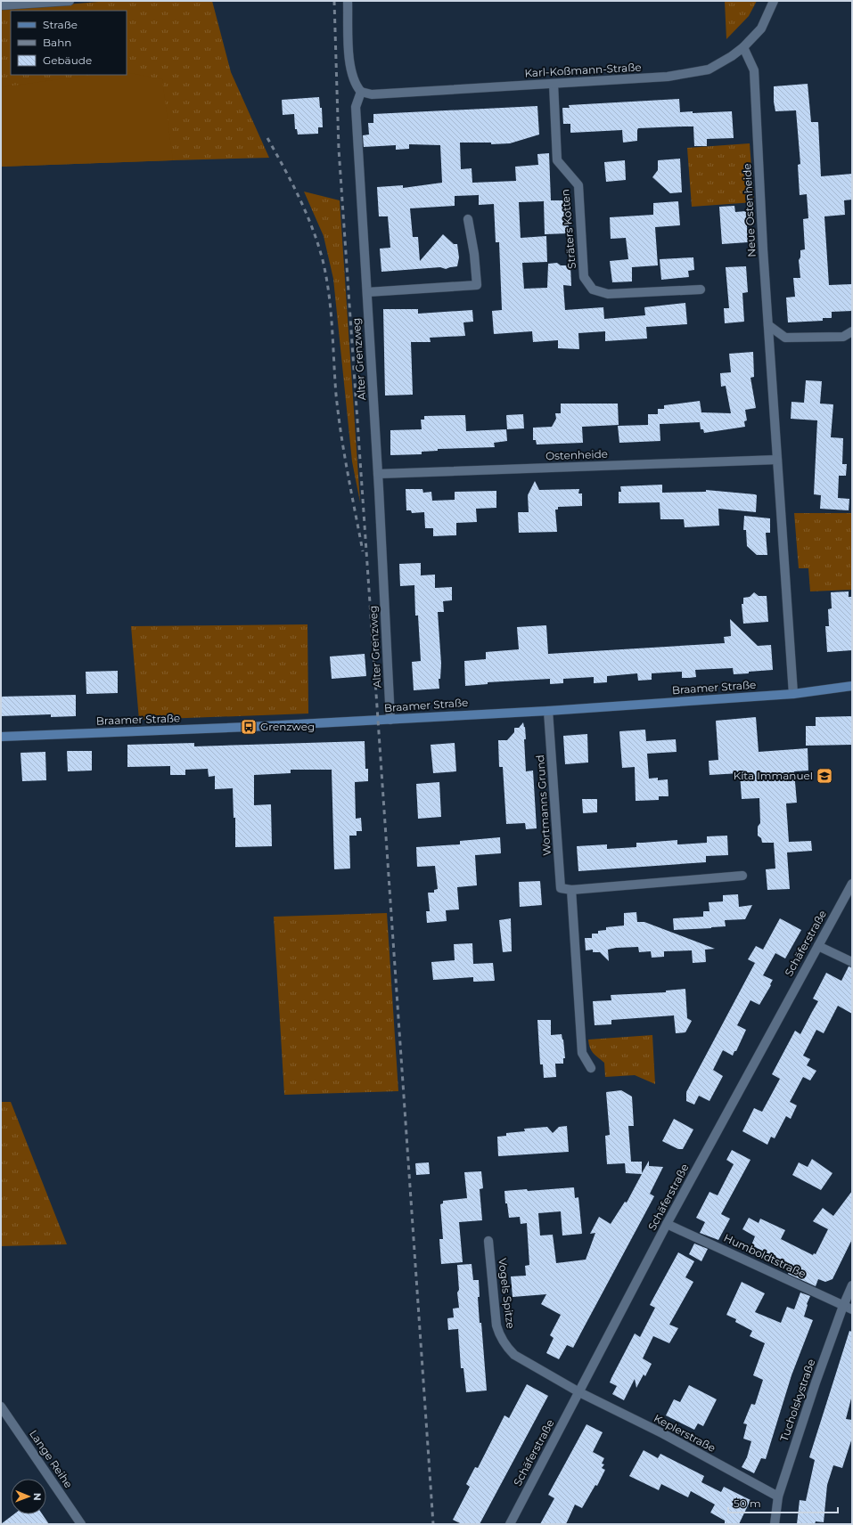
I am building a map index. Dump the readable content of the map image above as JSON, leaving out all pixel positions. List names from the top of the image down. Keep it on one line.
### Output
{"streets":{"street":["Karl-Koßmann-Straße","Neue Ostenheide","Sträters Kotten","Alter Grenzweg","Ostenheide","Braamer Straße","Wortmanns Grund","Schäferstraße","Humboldtstraße","Vogels Spitze","Tucholskystraße","Keplerstraße","Lange Reihe"]},"crossings":[["Karl-Koßmann-Straße","Neue Ostenheide"],["Karl-Koßmann-Straße","Sträters Kotten"],["Karl-Koßmann-Straße","Alter Grenzweg"],["Neue Ostenheide","Ostenheide"],["Alter Grenzweg","Ostenheide"],["Alter Grenzweg","Braamer Straße"],["Braamer Straße","Wortmanns Grund"],["Schäferstraße","Humboldtstraße"],["Schäferstraße","Vogels Spitze"],["Schäferstraße","Keplerstraße"],["Humboldtstraße","Tucholskystraße"],["Vogels Spitze","Keplerstraße"],["Tucholskystraße","Keplerstraße"]],"places":{"bus stop":["Grenzweg"],"school or university":["Kita Immanuel"]},"legend":["Straße","Bahn","Gebäude"],"scale_bar":"50 m","north":"right"}
